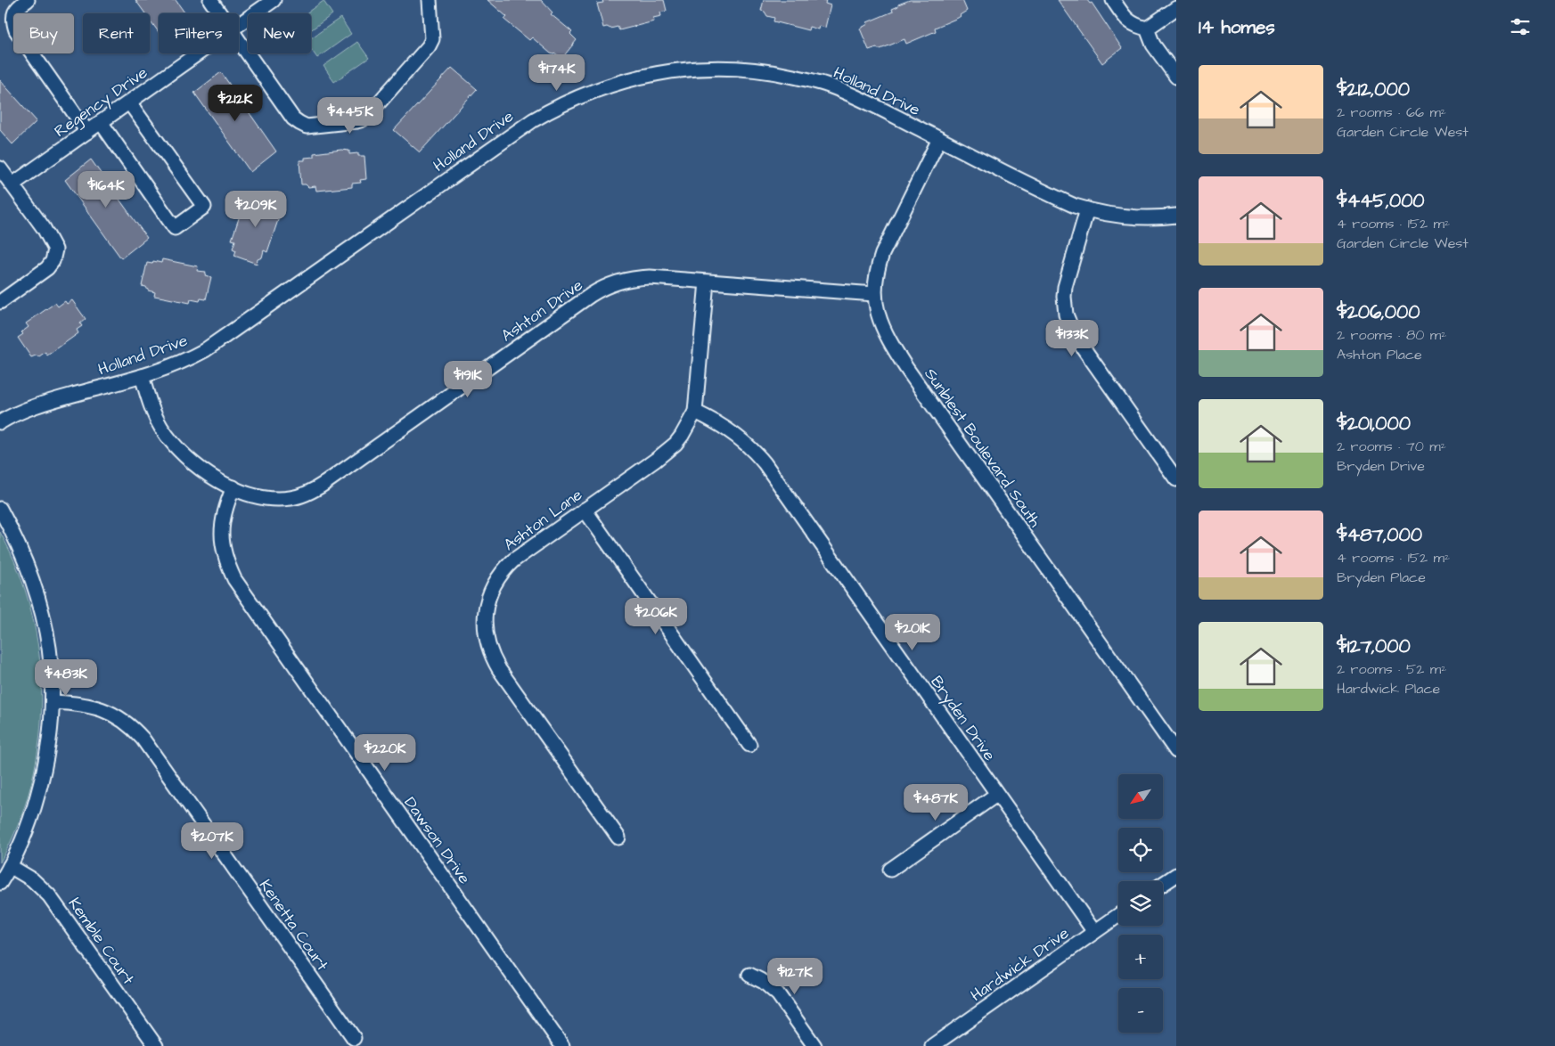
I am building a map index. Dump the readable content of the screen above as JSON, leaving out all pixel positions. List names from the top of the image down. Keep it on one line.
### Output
{"streets":{"street":["Holland Drive","Regency Drive","Ashton Drive","Sunblest Boulevard South","Ashton Lane","Bryden Drive","Dawson Drive","Kenetta Court","Kemble Court","Hardwick Drive"]},"crossings":[["Holland Drive","Ashton Drive"],["Holland Drive","Sunblest Boulevard South"],["Ashton Drive","Sunblest Boulevard South"],["Ashton Drive","Ashton Lane"],["Ashton Drive","Dawson Drive"],["Ashton Lane","Bryden Drive"],["Bryden Drive","Hardwick Drive"]],"north":"bottom left","page":{"heading":"14 homes","chip":["Buy","Rent","Filters","New"],"list":[{"name":"$212,000","note":"2 rooms · 66 m² · Garden Circle West"},{"name":"$445,000","note":"4 rooms · 152 m² · Garden Circle West"},{"name":"$206,000","note":"2 rooms · 80 m² · Ashton Place"},{"name":"$201,000","note":"2 rooms · 70 m² · Bryden Drive"},{"name":"$487,000","note":"4 rooms · 152 m² · Bryden Place"},{"name":"$127,000","note":"2 rooms · 52 m² · Hardwick Place"}],"price":["$174K","$212K","$445K","$164K","$209K","$133K","$191K","$206K","$201K","$483K","$220K","$487K","$207K","$127K"],"map_buttons":["+","−"]}}
